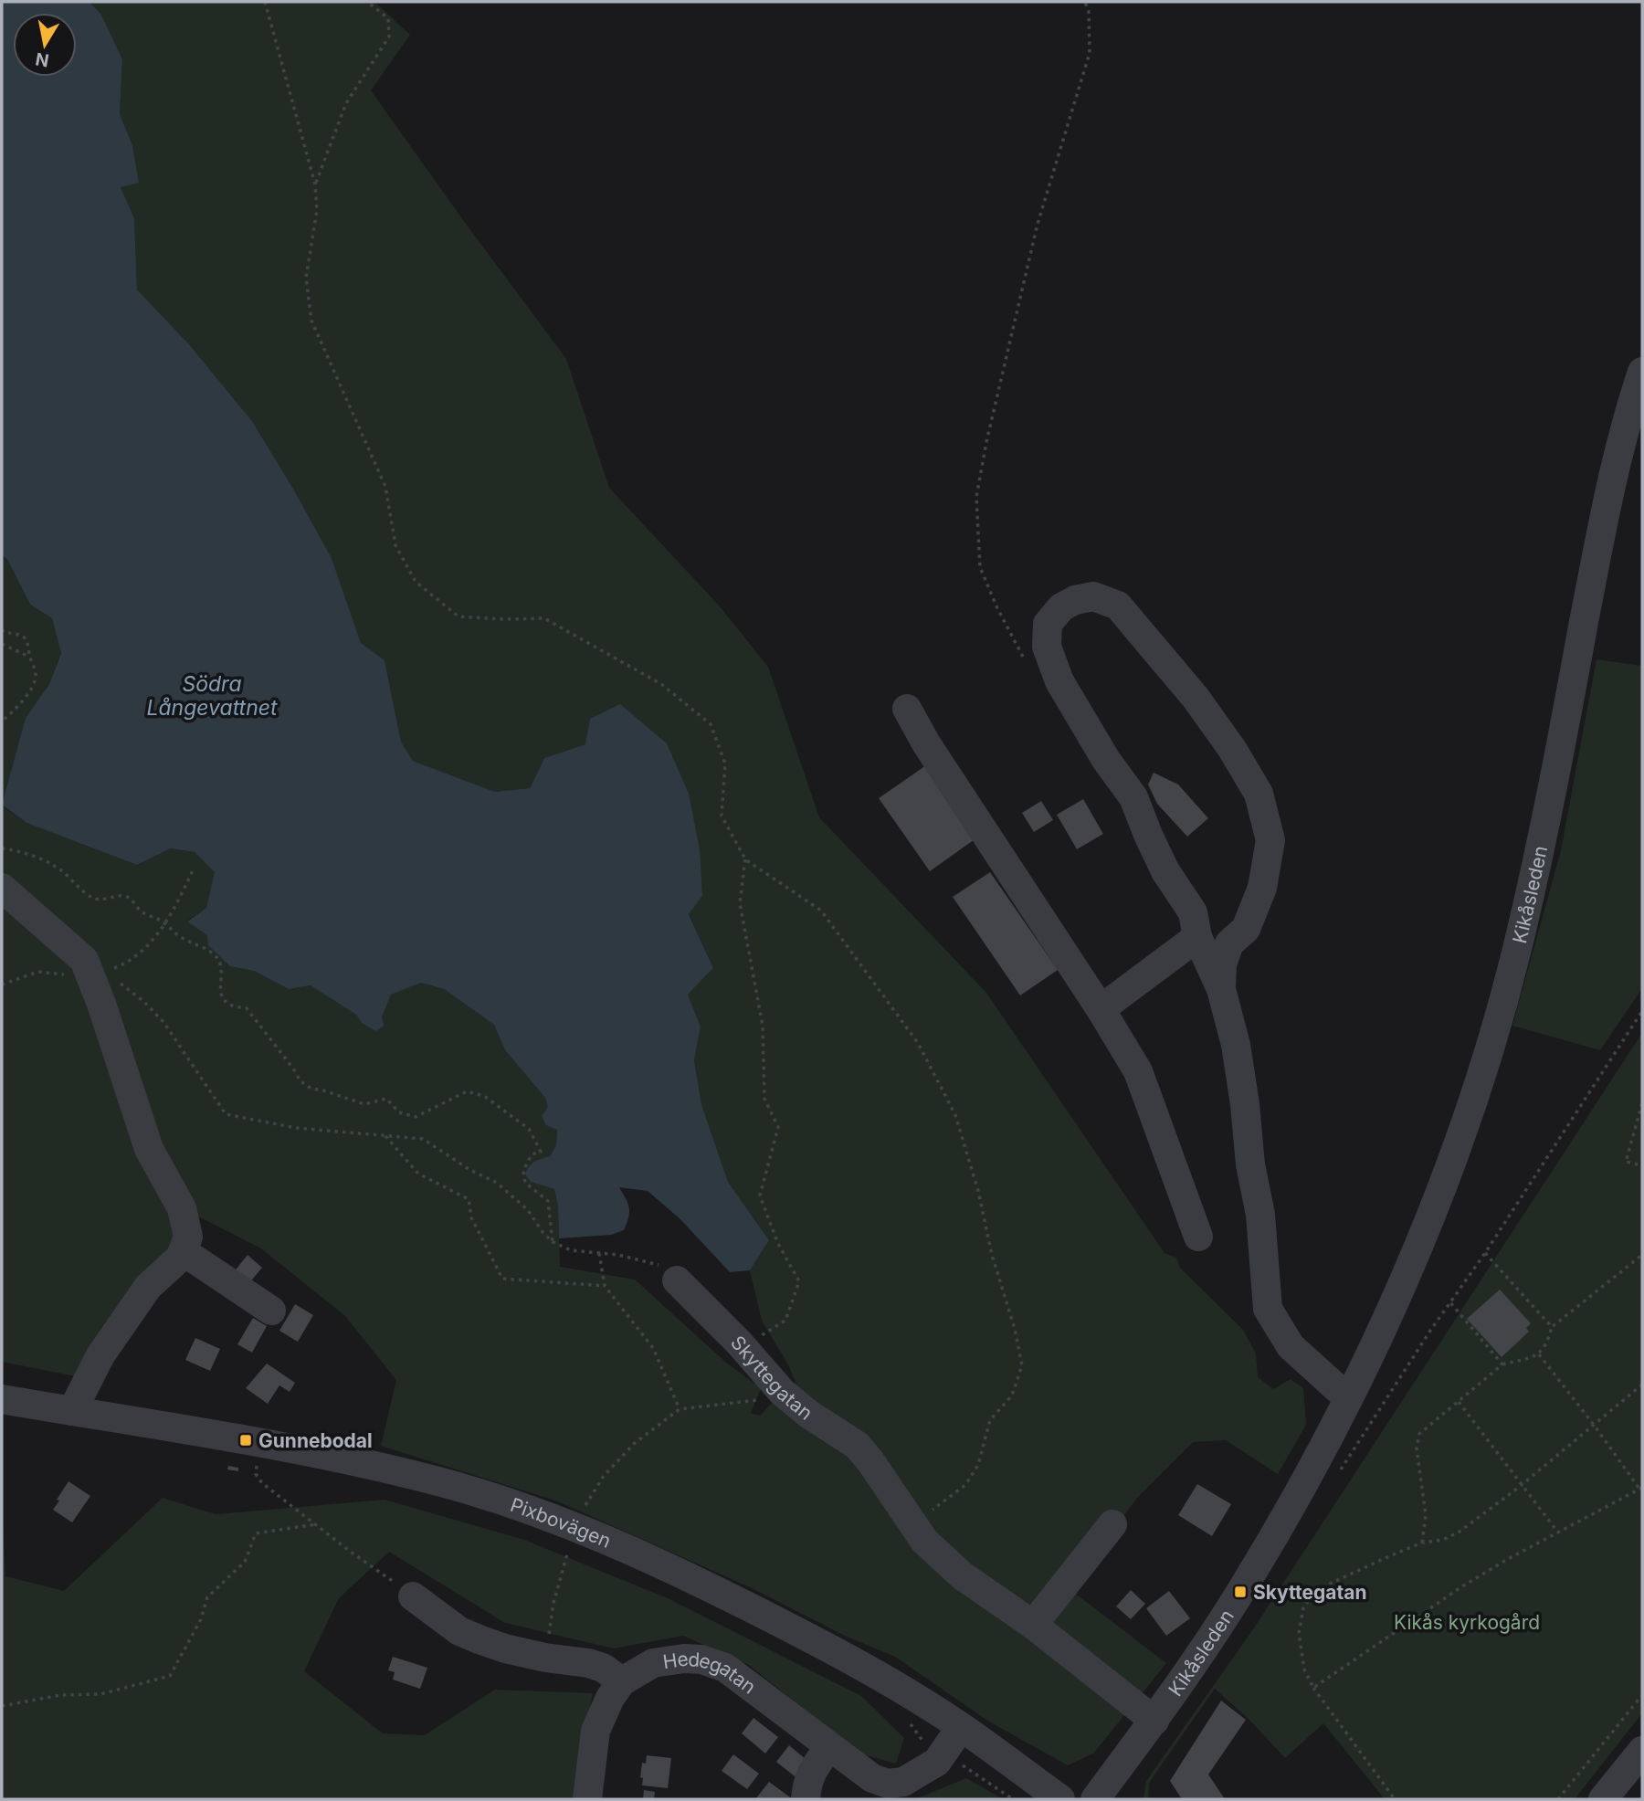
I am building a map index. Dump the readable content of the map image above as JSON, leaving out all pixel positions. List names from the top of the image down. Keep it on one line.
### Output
{"streets":{"street":["Kikåsleden","Skyttegatan","Pixbovägen","Hedegatan"]},"crossings":[["Kikåsleden","Skyttegatan"],["Pixbovägen","Hedegatan"]],"water":["Södra Långevattnet"],"parks":["Kikås kyrkogård"],"places":{"transit":["Gunnebodal","Skyttegatan"]},"north":"bottom"}
